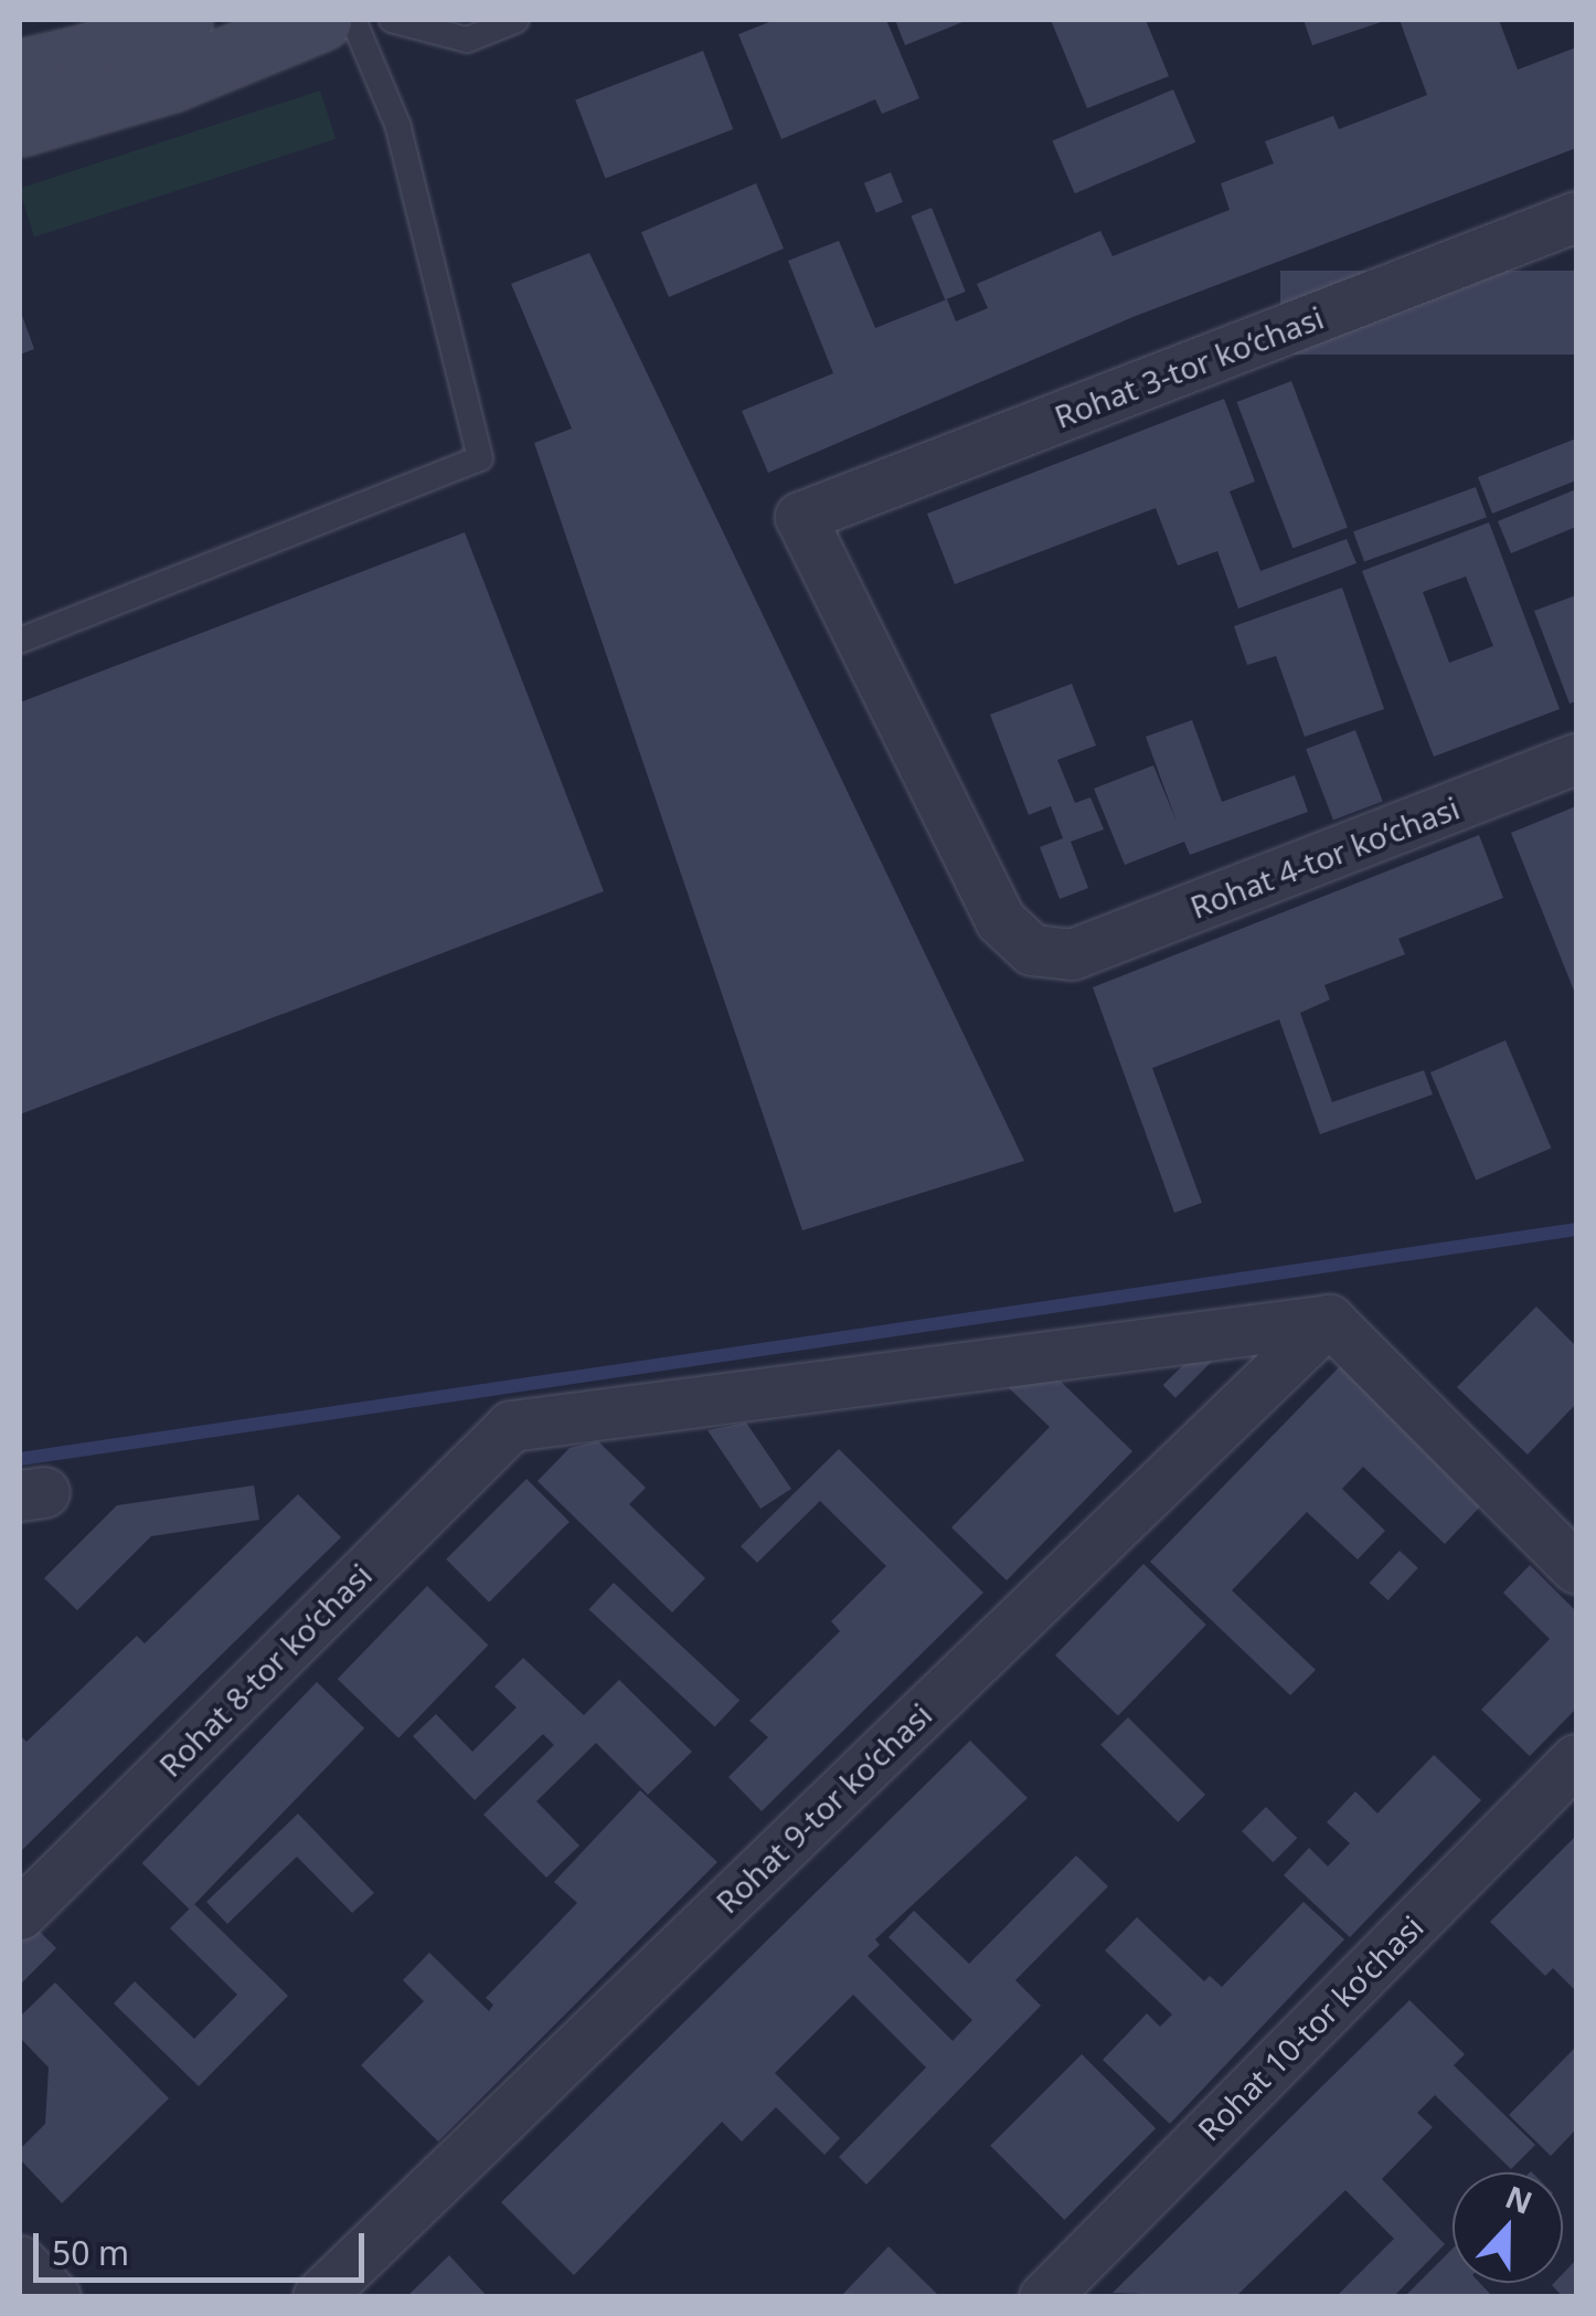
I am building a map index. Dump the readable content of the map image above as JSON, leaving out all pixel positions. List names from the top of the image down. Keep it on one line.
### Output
{"streets":{"street":["Rohat 3-tor ko‘chasi","Rohat 4-tor ko‘chasi","Rohat 8-tor ko‘chasi","Rohat 9-tor ko‘chasi","Rohat 10-tor ko‘chasi"]},"crossings":[["Rohat 3-tor ko‘chasi","Rohat 4-tor ko‘chasi"],["Rohat 8-tor ko‘chasi","Rohat 9-tor ko‘chasi"]],"scale_bar":"50 m","north":"top"}
